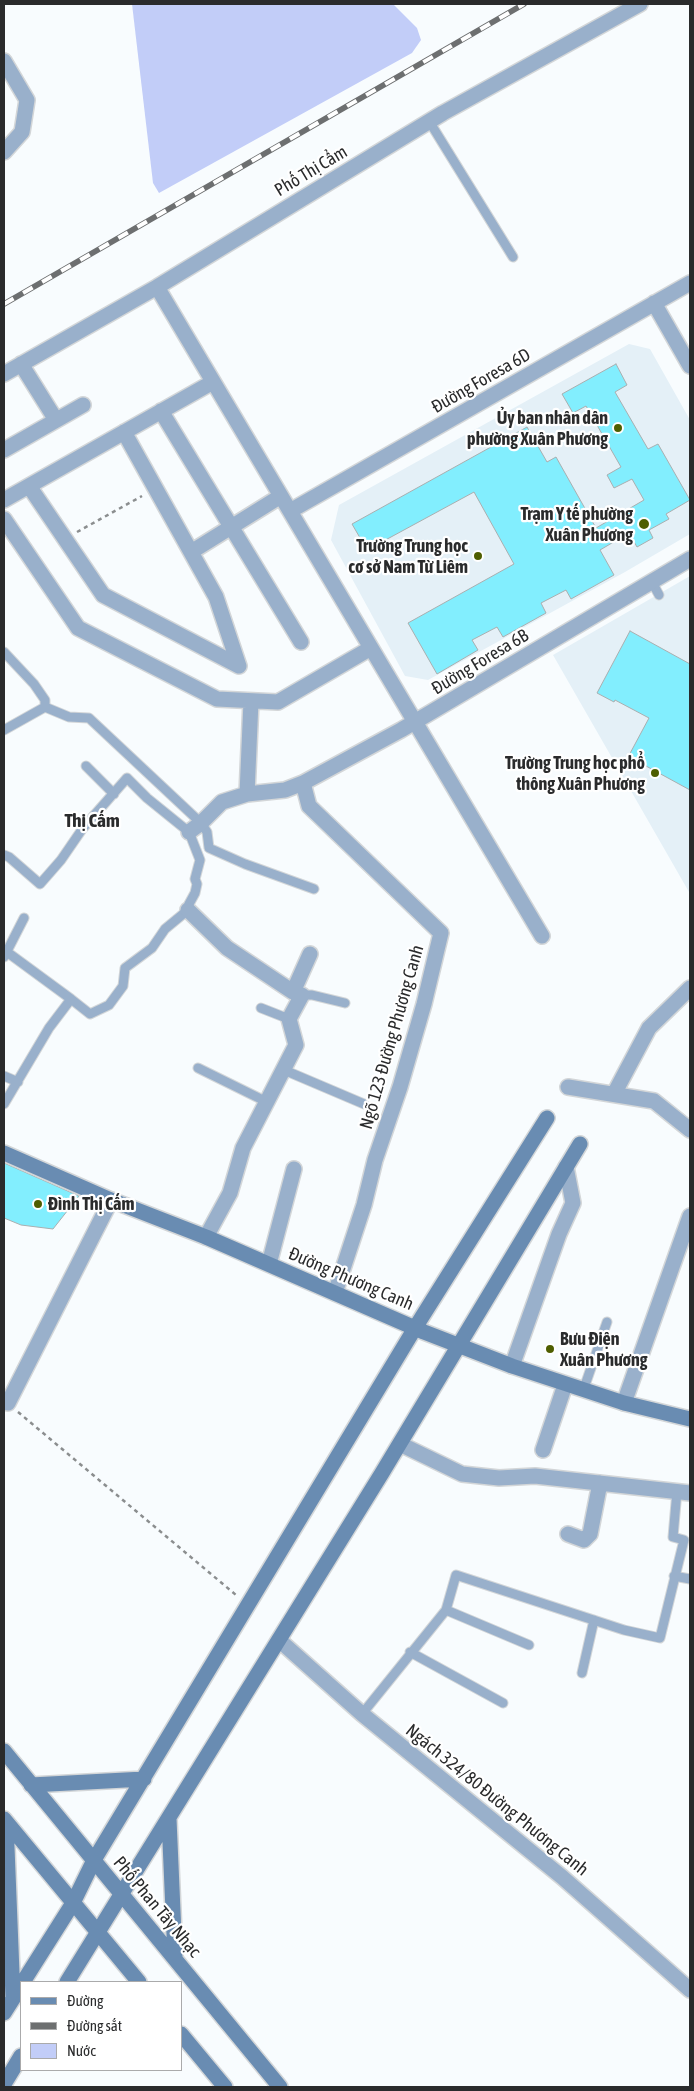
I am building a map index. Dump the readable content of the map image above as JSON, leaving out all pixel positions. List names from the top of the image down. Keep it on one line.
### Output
{"streets":{"street":["Phố Thị Cẩm","Đường Foresa 6D","Đường Foresa 6B","Ngõ 123 Đường Phương Canh","Đường Phương Canh","Ngách 324/80 Đường Phương Canh","Phố Phan Tây Nhạc"]},"crossings":[["Đường Foresa 6B","Ngõ 123 Đường Phương Canh"],["Ngõ 123 Đường Phương Canh","Đường Phương Canh"]],"districts":["Thị Cấm"],"places":["Ủy ban nhân dân phường Xuân Phương","Trạm Y tế phường Xuân Phương","Trường Trung học cơ sở Nam Từ Liêm","Trường Trung học phổ thông Xuân Phương","Đình Thị Cấm","Bưu Điện Xuân Phương"],"legend":["Đường","Đường sắt","Nước"]}
